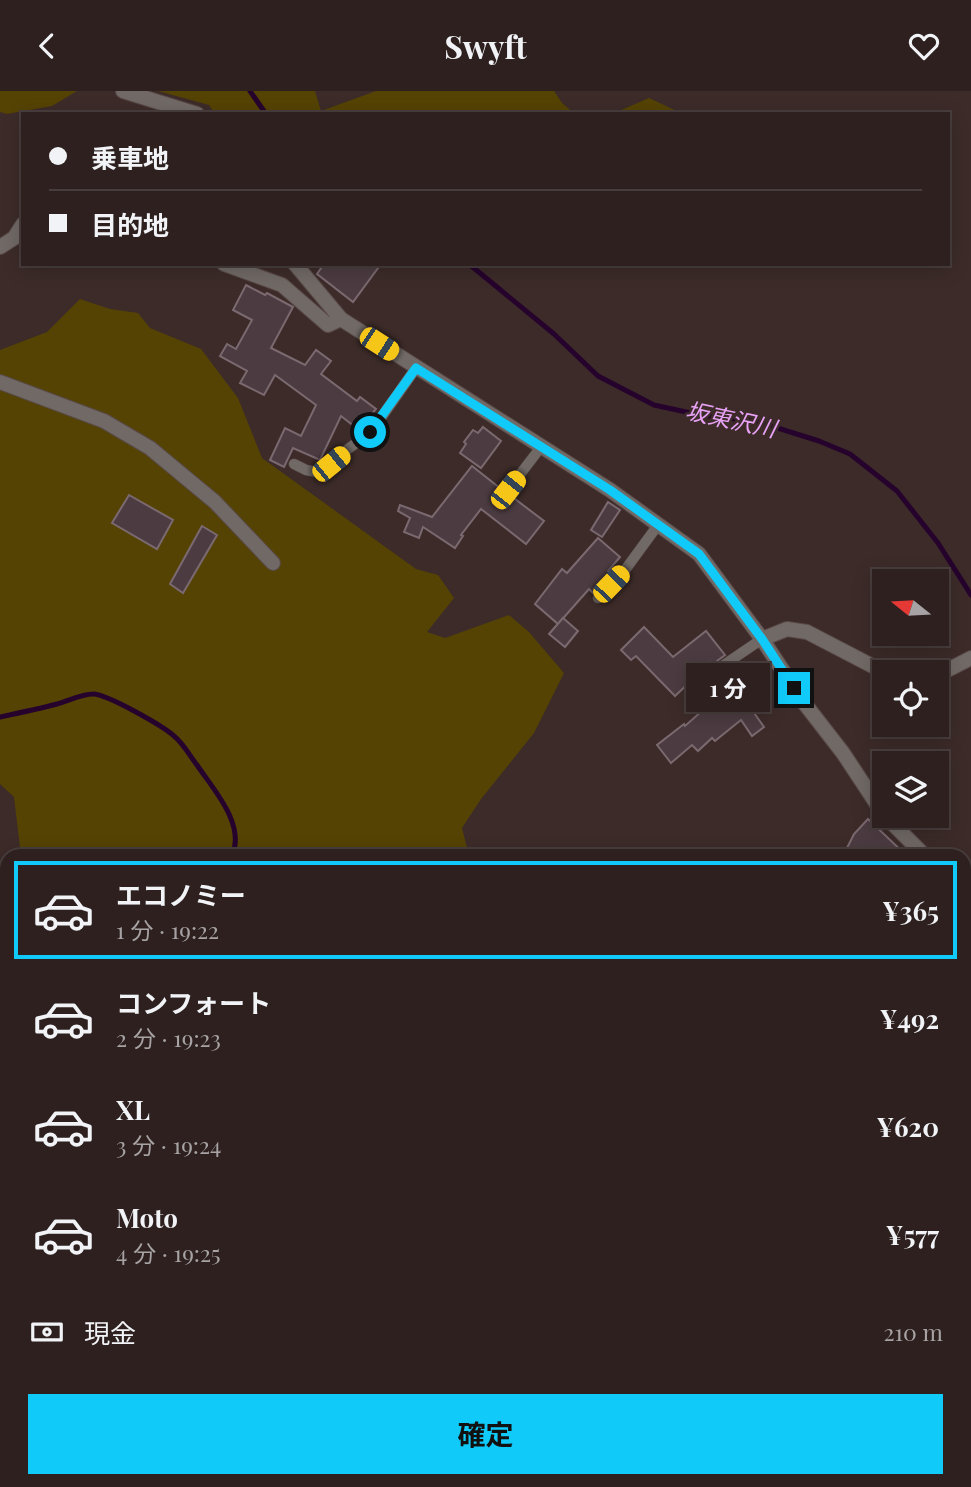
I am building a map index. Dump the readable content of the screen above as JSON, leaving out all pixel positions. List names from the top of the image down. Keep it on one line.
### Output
{"water":["坂東沢川"],"north":"left","page":{"header":"Swyft","banner":["乗車地","目的地"],"bubble":"1 分","list":[{"name":"エコノミー","note":"1 分 · 19:22","value":"¥365"},{"name":"コンフォート","note":"2 分 · 19:23","value":"¥492"},{"name":"XL","note":"3 分 · 19:24","value":"¥620"},{"name":"Moto","note":"4 分 · 19:25","value":"¥577"}],"pay":["現金","210 m"],"buttons":"確定"}}
